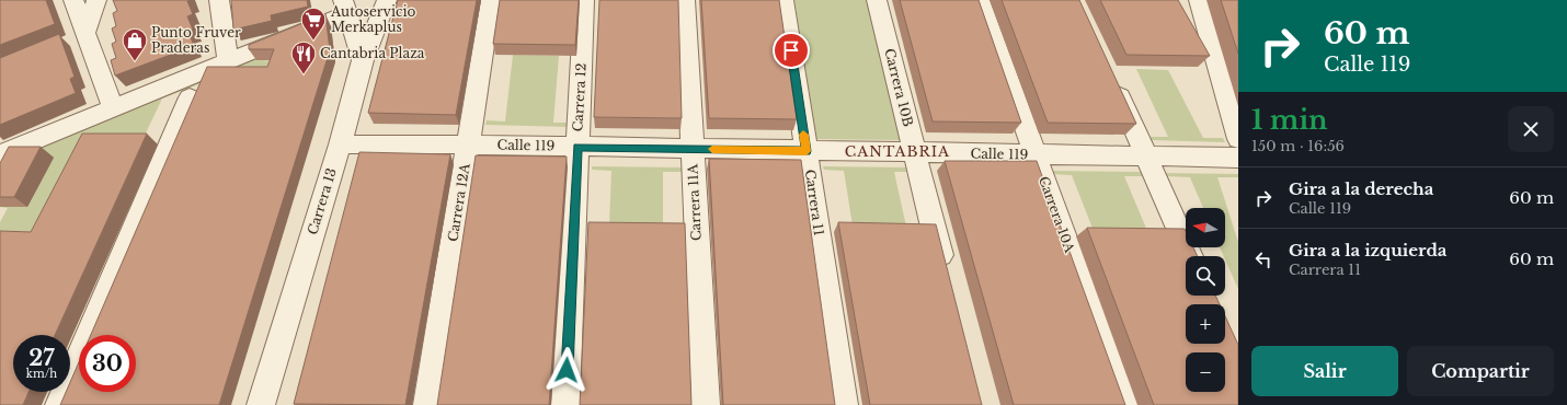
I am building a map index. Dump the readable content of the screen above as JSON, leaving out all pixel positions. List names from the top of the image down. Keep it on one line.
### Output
{"streets":{"street":["Carrera 10B","Carrera 12","Calle 119","Carrera 13","Carrera 12A","Carrera 11A","Carrera 11","Carrera 10A"]},"crossings":[["Carrera 10B","Calle 119"],["Carrera 12","Calle 119"],["Calle 119","Carrera 13"],["Calle 119","Carrera 12A"],["Calle 119","Carrera 11A"],["Calle 119","Carrera 11"],["Calle 119","Carrera 10A"]],"districts":["CANTABRIA"],"places":{"supermarket":["Autoservicio Merkaplus"],"shop":["Punto Fruver Praderas"],"restaurant":["Cantabria Plaza"]},"north":"left","page":{"turn":["60 m","Calle 119"],"heading":["1 min","150 m · 16:56"],"list":[{"name":"Gira a la derecha","note":"Calle 119","value":"60 m"},{"name":"Gira a la izquierda","note":"Carrera 11","value":"60 m"}],"map_buttons":["+","−"],"speed":"27 km/h","limit":"30","buttons":["Salir","Compartir"]}}
